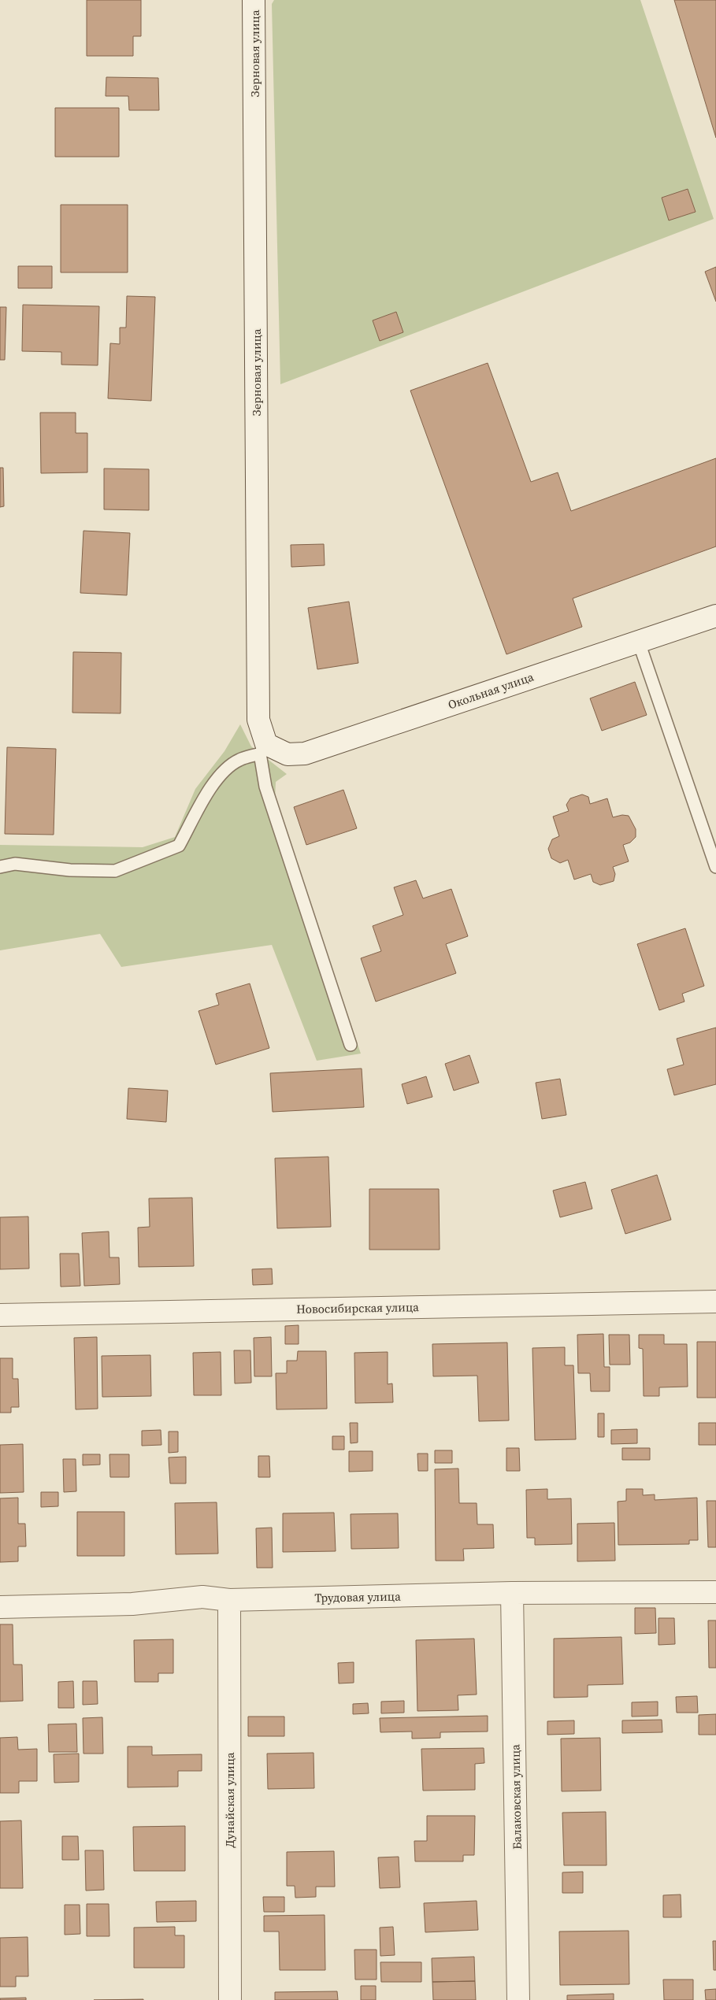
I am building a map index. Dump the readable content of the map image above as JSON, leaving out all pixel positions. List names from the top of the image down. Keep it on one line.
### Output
{"streets":{"street":["Зерновая улица","Окольная улица","Новосибирская улица","Трудовая улица","Балаковская улица","Дунайская улица"]},"crossings":[["Зерновая улица","Окольная улица"],["Трудовая улица","Балаковская улица"],["Трудовая улица","Дунайская улица"]]}
